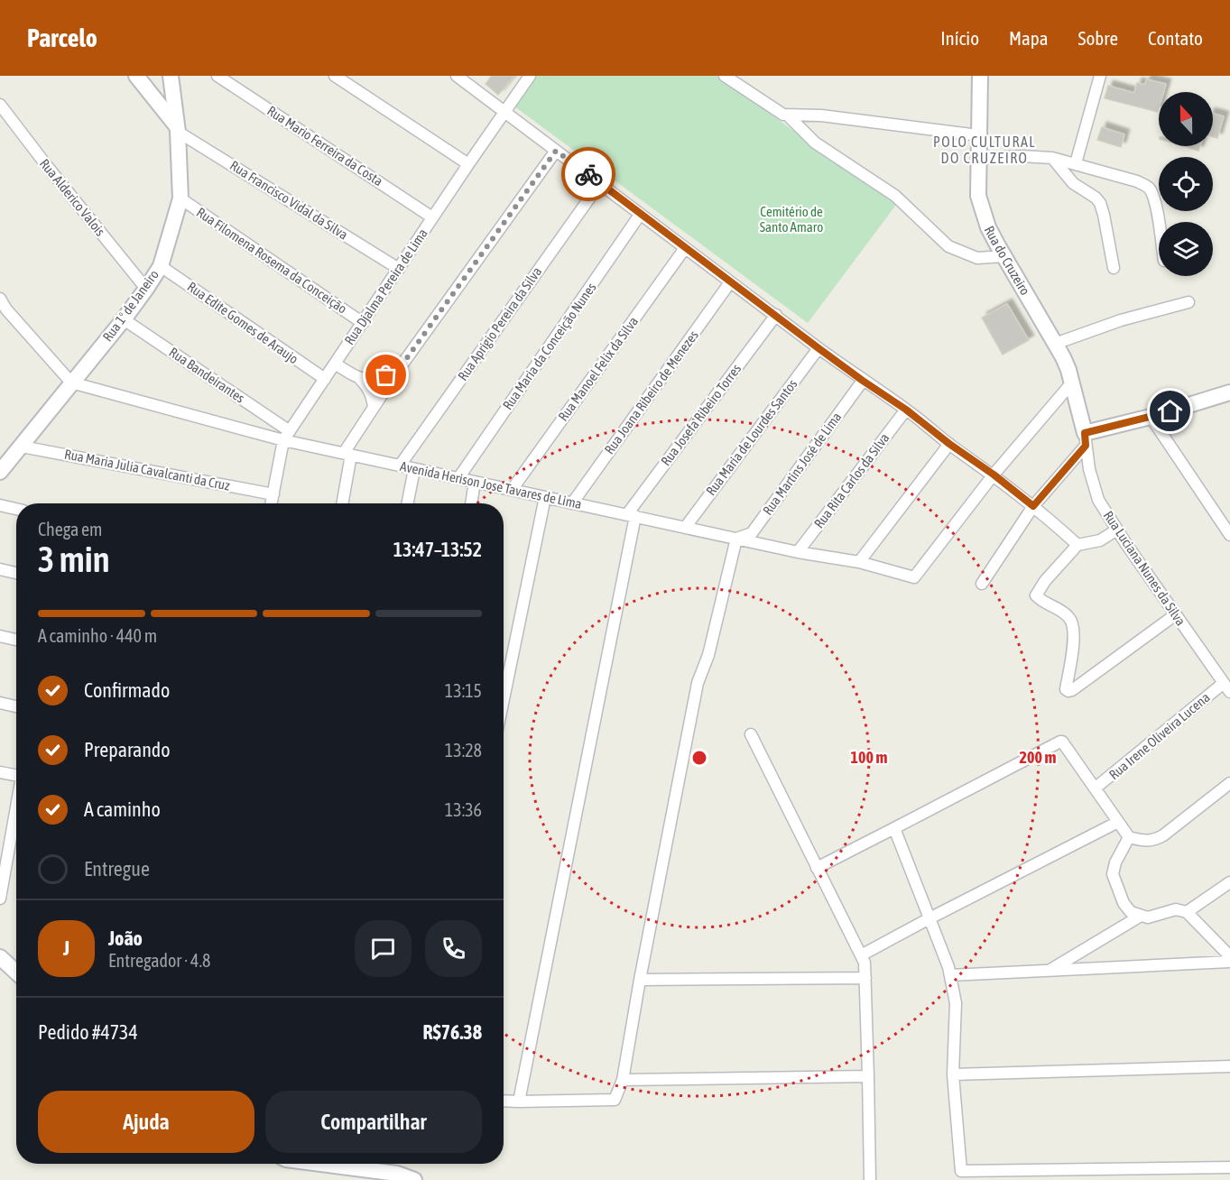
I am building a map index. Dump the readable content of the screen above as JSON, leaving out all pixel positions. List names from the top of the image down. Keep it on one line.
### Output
{"streets":{"main road":["Rua do Cruzeiro","Rua 1º de Janeiro"],"street":["Rua Mario Ferreira da Costa","Rua Alderico Valois","Rua Francisco Vidal da Silva","Rua Filomena Rosema da Conceição","Rua Djalma Pereira de Lima","Rua Edite Gomes de Araujo","Rua Aprigio Pereira da Silva","Rua Maria da Conceição Nunes","Rua Manoel Felix da Silva","Rua Bandeirantes","Rua Joana Ribeiro de Menezes","Rua Josefa Ribeiro Torres","Rua Maria de Lourdes Santos","Rua Martins José de Lima","Rua Maria Julia Cavalcanti da Cruz","Rua Rita Carlos da Silva","Avenida Herison Jose Tavares de Lima","Rua Luciana Nunes da Silva","Rua Irene Oliveira Lucena"]},"crossings":[["Rua Mario Ferreira da Costa","Rua Djalma Pereira de Lima"],["Rua Alderico Valois","Rua 1º de Janeiro"],["Rua Francisco Vidal da Silva","Rua Djalma Pereira de Lima"],["Rua Francisco Vidal da Silva","Rua 1º de Janeiro"],["Rua do Cruzeiro","Rua Luciana Nunes da Silva"],["Rua Filomena Rosema da Conceição","Rua Djalma Pereira de Lima"],["Rua Filomena Rosema da Conceição","Rua 1º de Janeiro"],["Rua Djalma Pereira de Lima","Rua Edite Gomes de Araujo"],["Rua Djalma Pereira de Lima","Rua Bandeirantes"],["Rua Djalma Pereira de Lima","Rua Maria Julia Cavalcanti da Cruz"],["Rua Djalma Pereira de Lima","Avenida Herison Jose Tavares de Lima"],["Rua 1º de Janeiro","Rua Edite Gomes de Araujo"],["Rua 1º de Janeiro","Rua Bandeirantes"],["Rua 1º de Janeiro","Rua Maria Julia Cavalcanti da Cruz"],["Rua 1º de Janeiro","Avenida Herison Jose Tavares de Lima"],["Rua Aprigio Pereira da Silva","Avenida Herison Jose Tavares de Lima"],["Rua Maria da Conceição Nunes","Avenida Herison Jose Tavares de Lima"],["Rua Manoel Felix da Silva","Avenida Herison Jose Tavares de Lima"],["Rua Joana Ribeiro de Menezes","Avenida Herison Jose Tavares de Lima"],["Rua Josefa Ribeiro Torres","Avenida Herison Jose Tavares de Lima"],["Rua Maria de Lourdes Santos","Avenida Herison Jose Tavares de Lima"],["Rua Martins José de Lima","Avenida Herison Jose Tavares de Lima"],["Rua Rita Carlos da Silva","Avenida Herison Jose Tavares de Lima"],["Rua Luciana Nunes da Silva","Rua Irene Oliveira Lucena"]],"districts":["POLO CULTURAL DO CRUZEIRO"],"parks":["Cemitério de Santo Amaro"],"north":"top","page":{"header":"Parcelo","nav":["Início","Mapa","Sobre","Contato"],"heading":["3 min","Chega em","13:47–13:52"],"panel":["João","Entregador · 4.8","Pedido #4734","R$76.38"],"bar":"A caminho · 440 m","list":[["Confirmado","13:15"],["Preparando","13:28"],["A caminho","13:36"],"Entregue"],"round":"J","buttons":["Ajuda","Compartilhar"]},"rings":["100 m","200 m"]}
